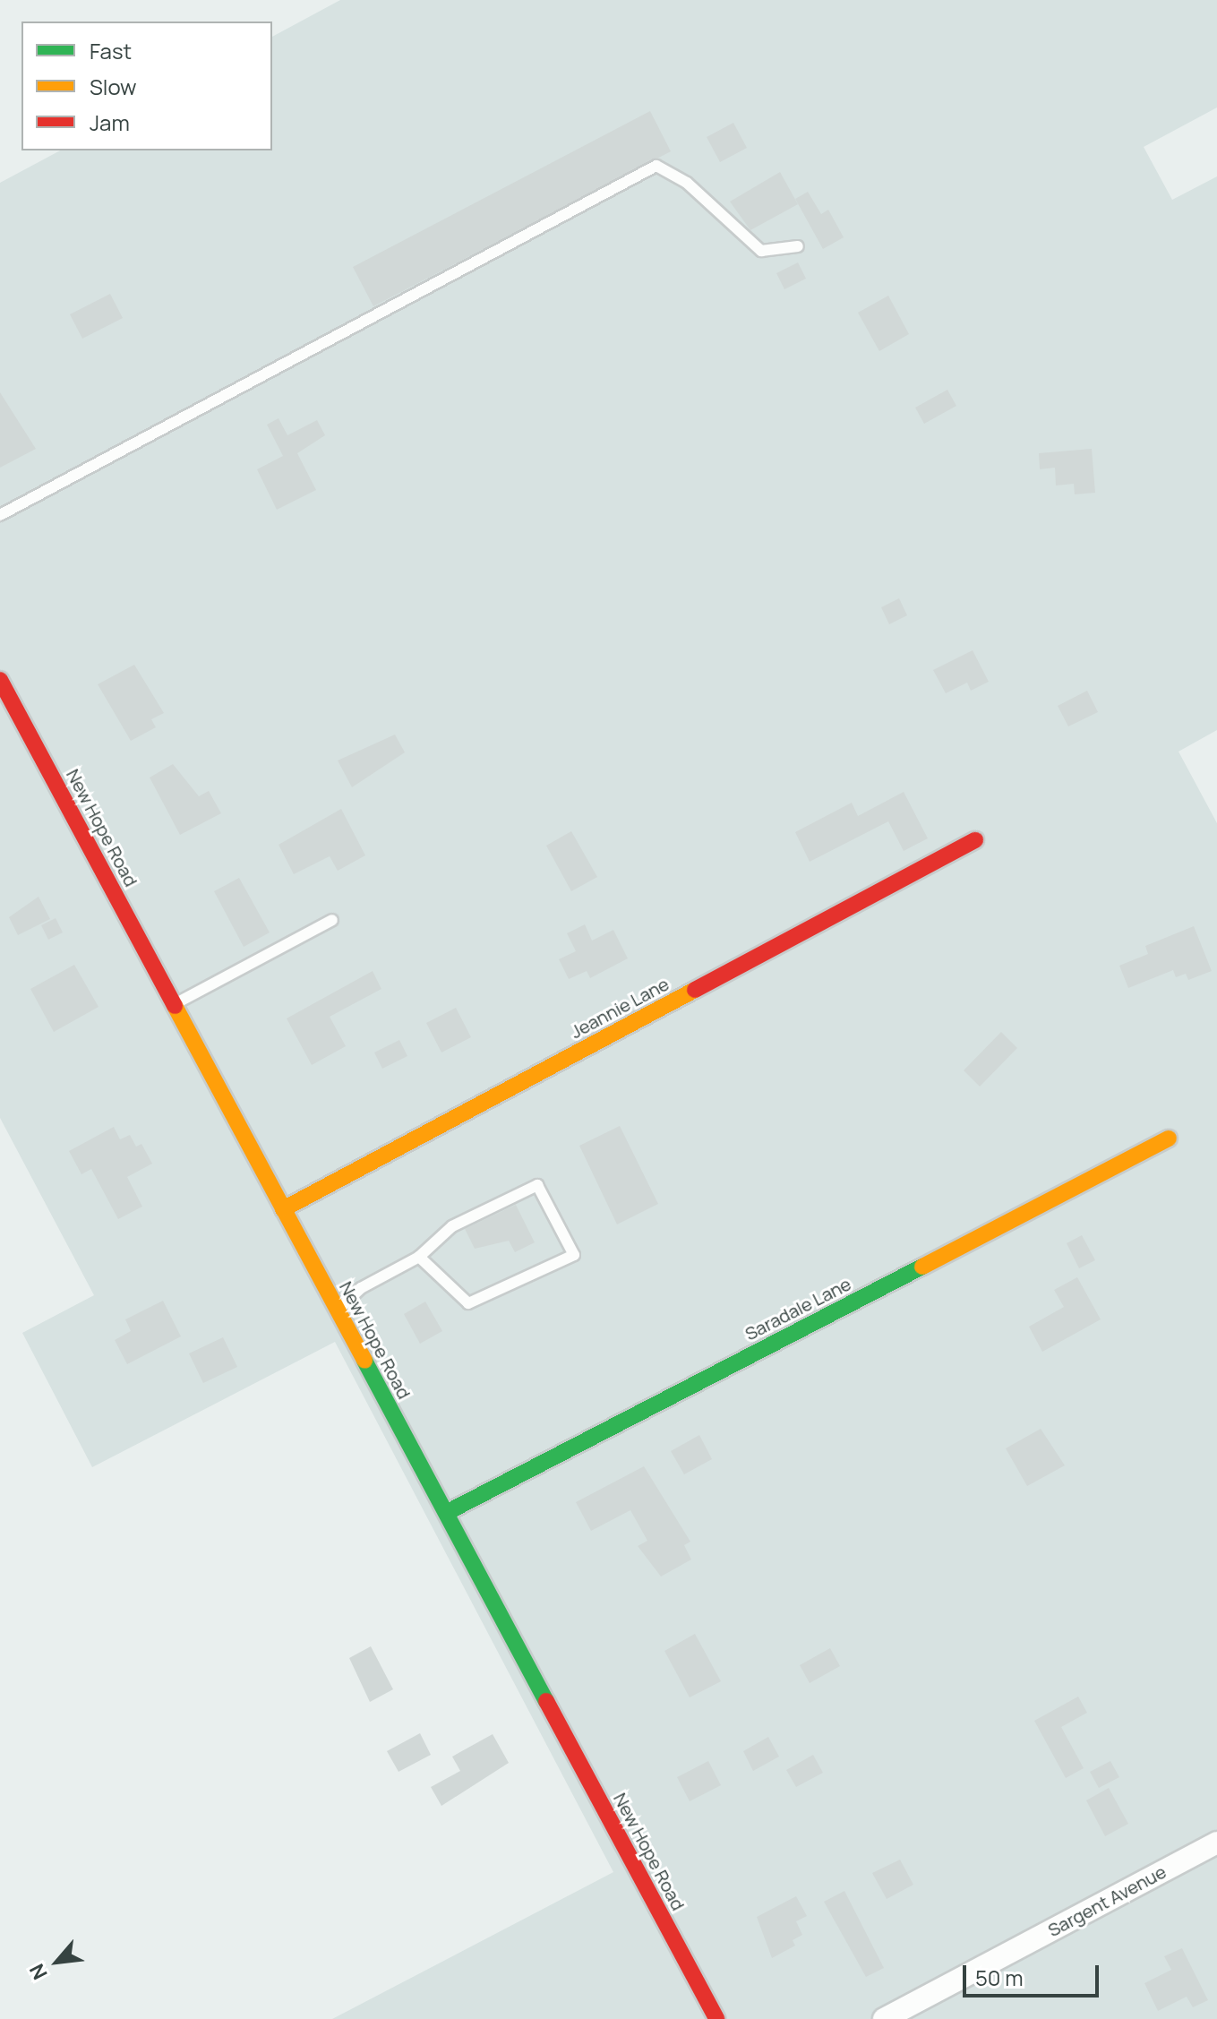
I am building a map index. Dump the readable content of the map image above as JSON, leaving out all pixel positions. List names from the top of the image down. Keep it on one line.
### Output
{"streets":{"street":["New Hope Road","Jeannie Lane","Saradale Lane","Sargent Avenue"]},"crossings":[["New Hope Road","Jeannie Lane"],["New Hope Road","Saradale Lane"]],"legend":["Fast","Slow","Jam"],"scale_bar":"50 m","north":"bottom left"}
